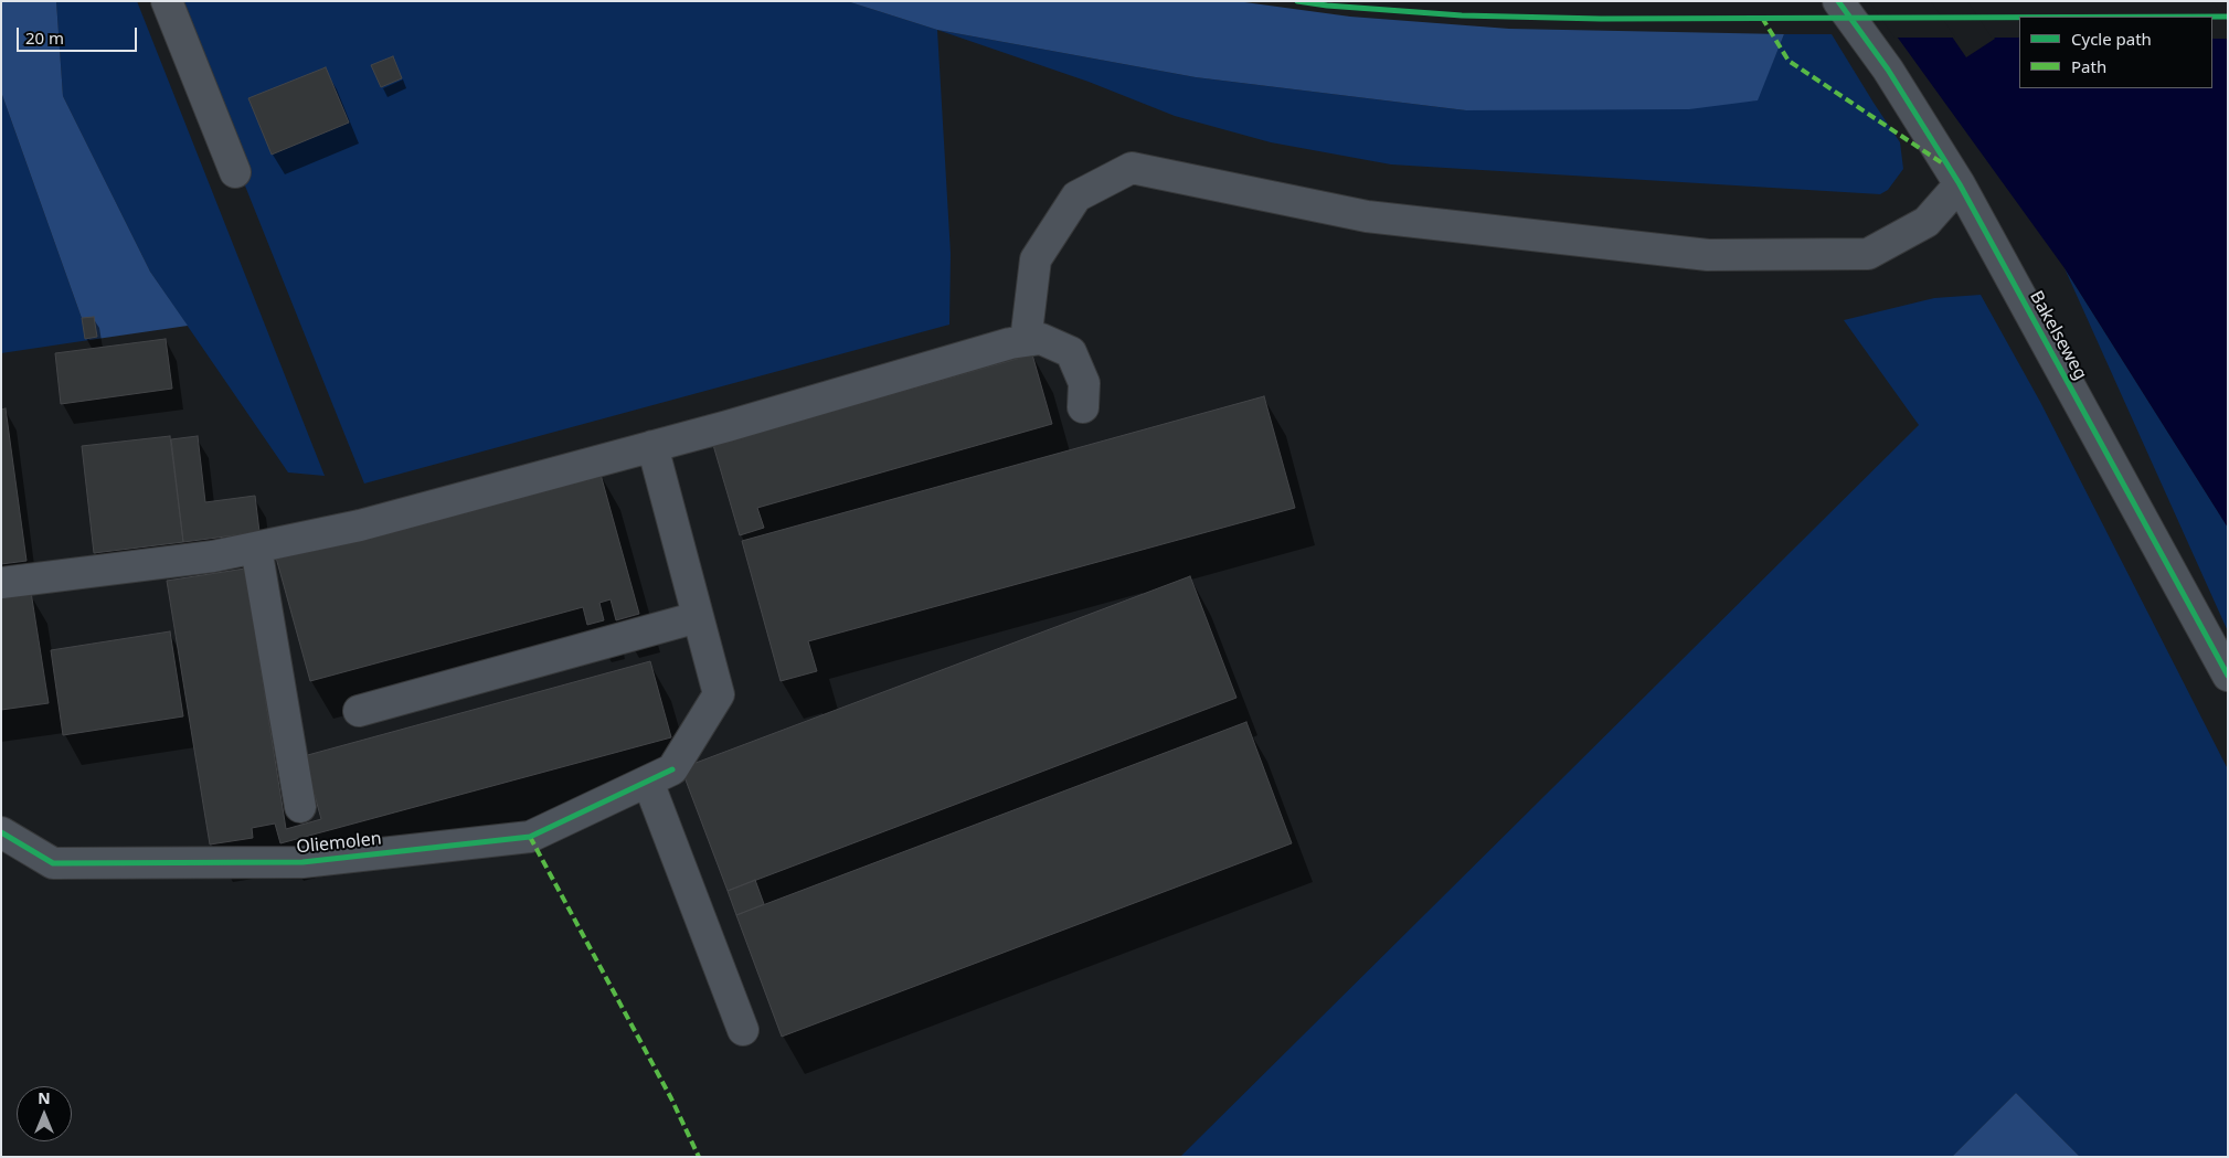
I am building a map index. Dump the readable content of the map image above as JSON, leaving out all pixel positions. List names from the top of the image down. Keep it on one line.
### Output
{"streets":{"street":["Bakelseweg","Oliemolen"]},"legend":["Cycle path","Path"],"scale_bar":"20 m","north":"top"}
